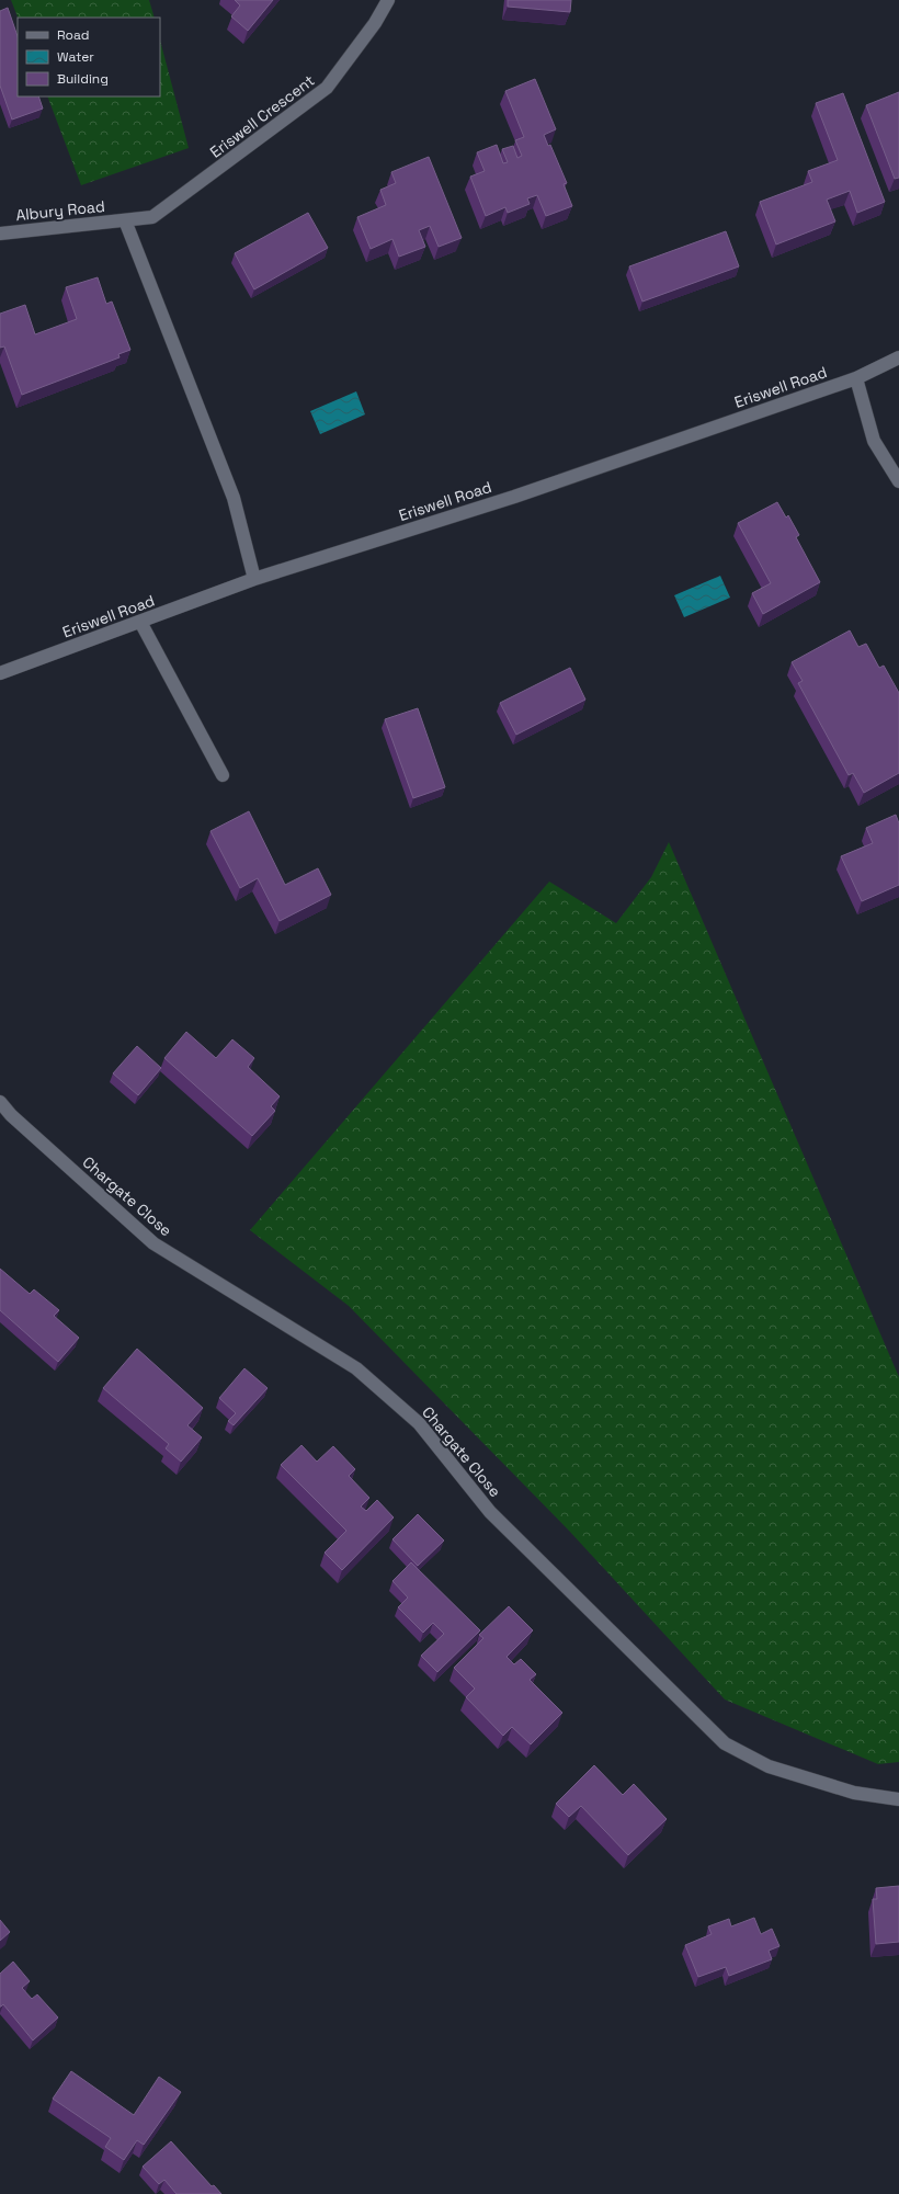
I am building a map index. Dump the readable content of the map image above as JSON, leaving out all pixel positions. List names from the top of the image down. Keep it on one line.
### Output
{"streets":{"street":["Eriswell Crescent","Albury Road","Eriswell Road","Chargate Close"]},"crossings":[["Eriswell Crescent","Albury Road"]],"legend":["Road","Water","Building"]}
